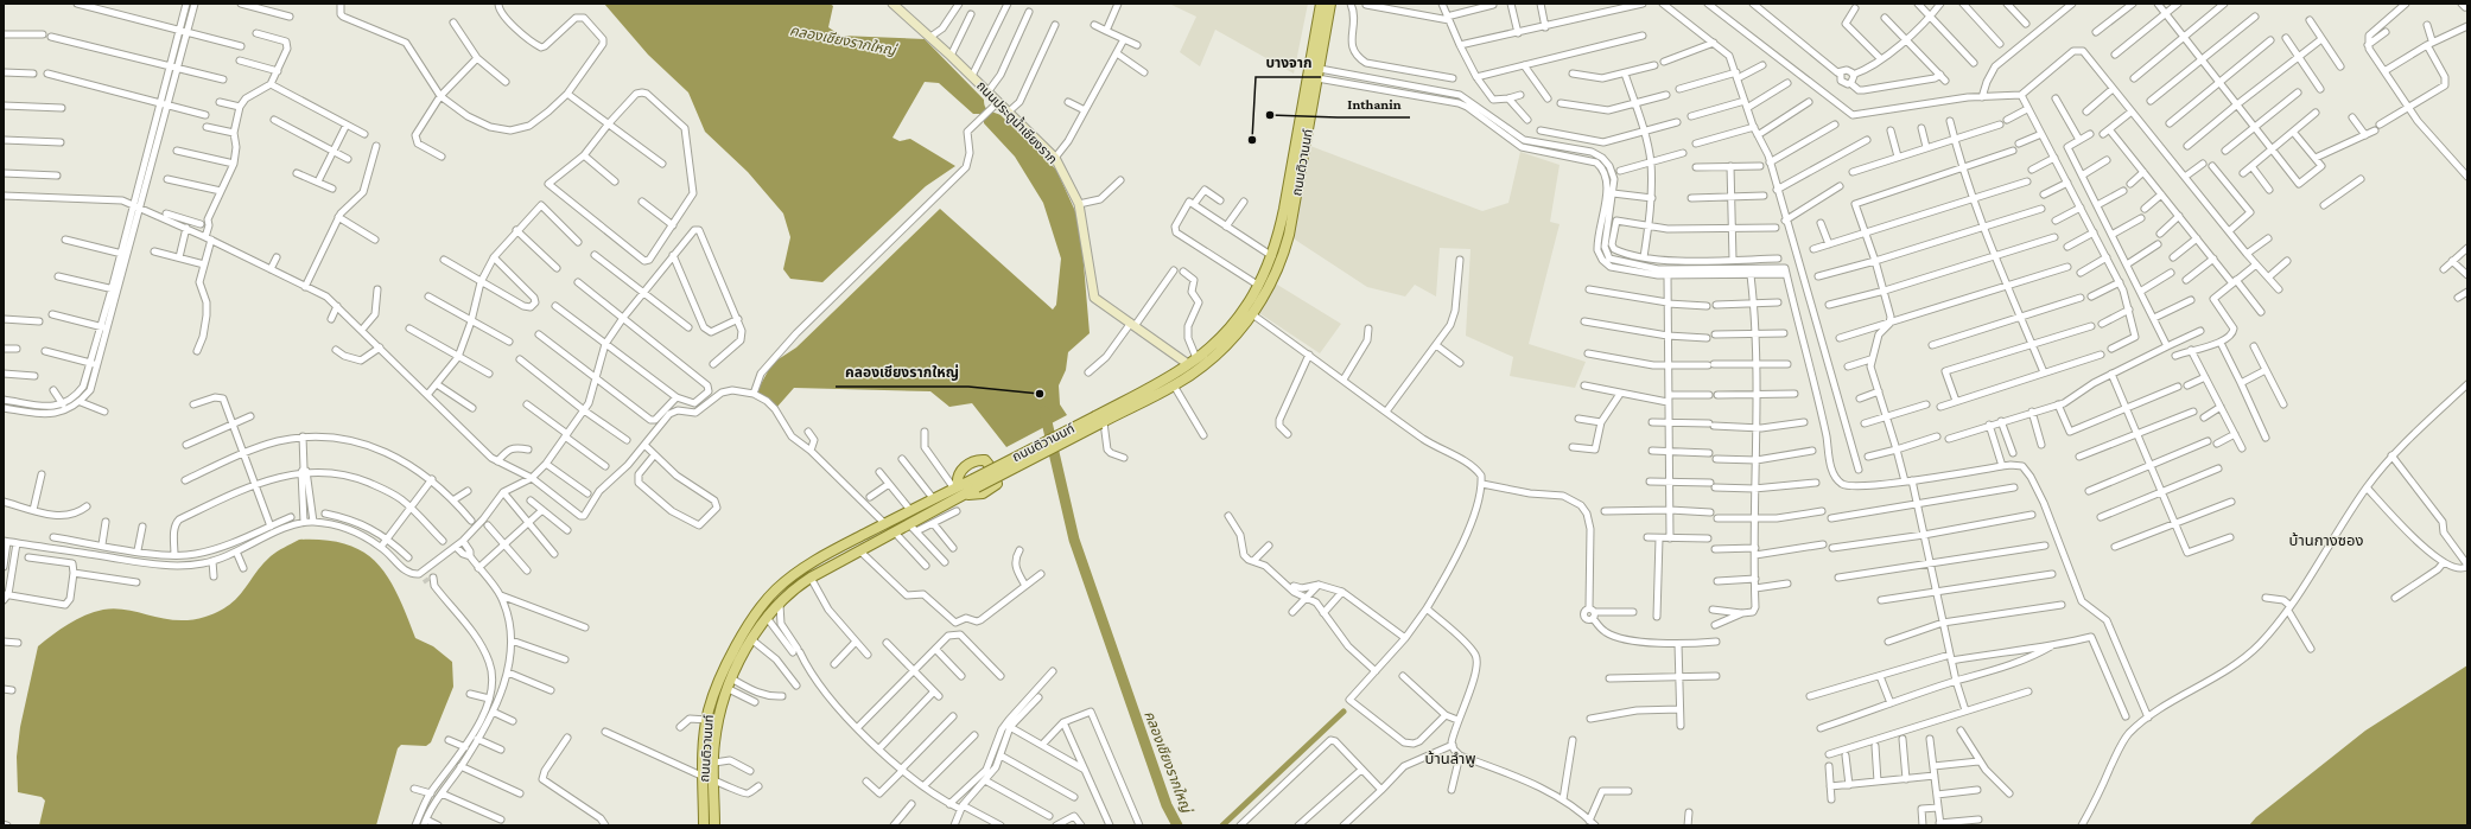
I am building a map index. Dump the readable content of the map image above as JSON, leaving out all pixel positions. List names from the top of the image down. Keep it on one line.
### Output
{"streets":{"main road":["ถนนติวานนท์"],"street":["ถนนประตูน้ำเชียงราก"]},"crossings":[["ถนนประตูน้ำเชียงราก","ถนนติวานนท์"]],"districts":["บ้านกางซอง","บ้านลำพู"],"water":["คลองเชียงรากใหญ่"],"places":["Inthanin","บางจาก","คลองเชียงรากใหญ่"]}
